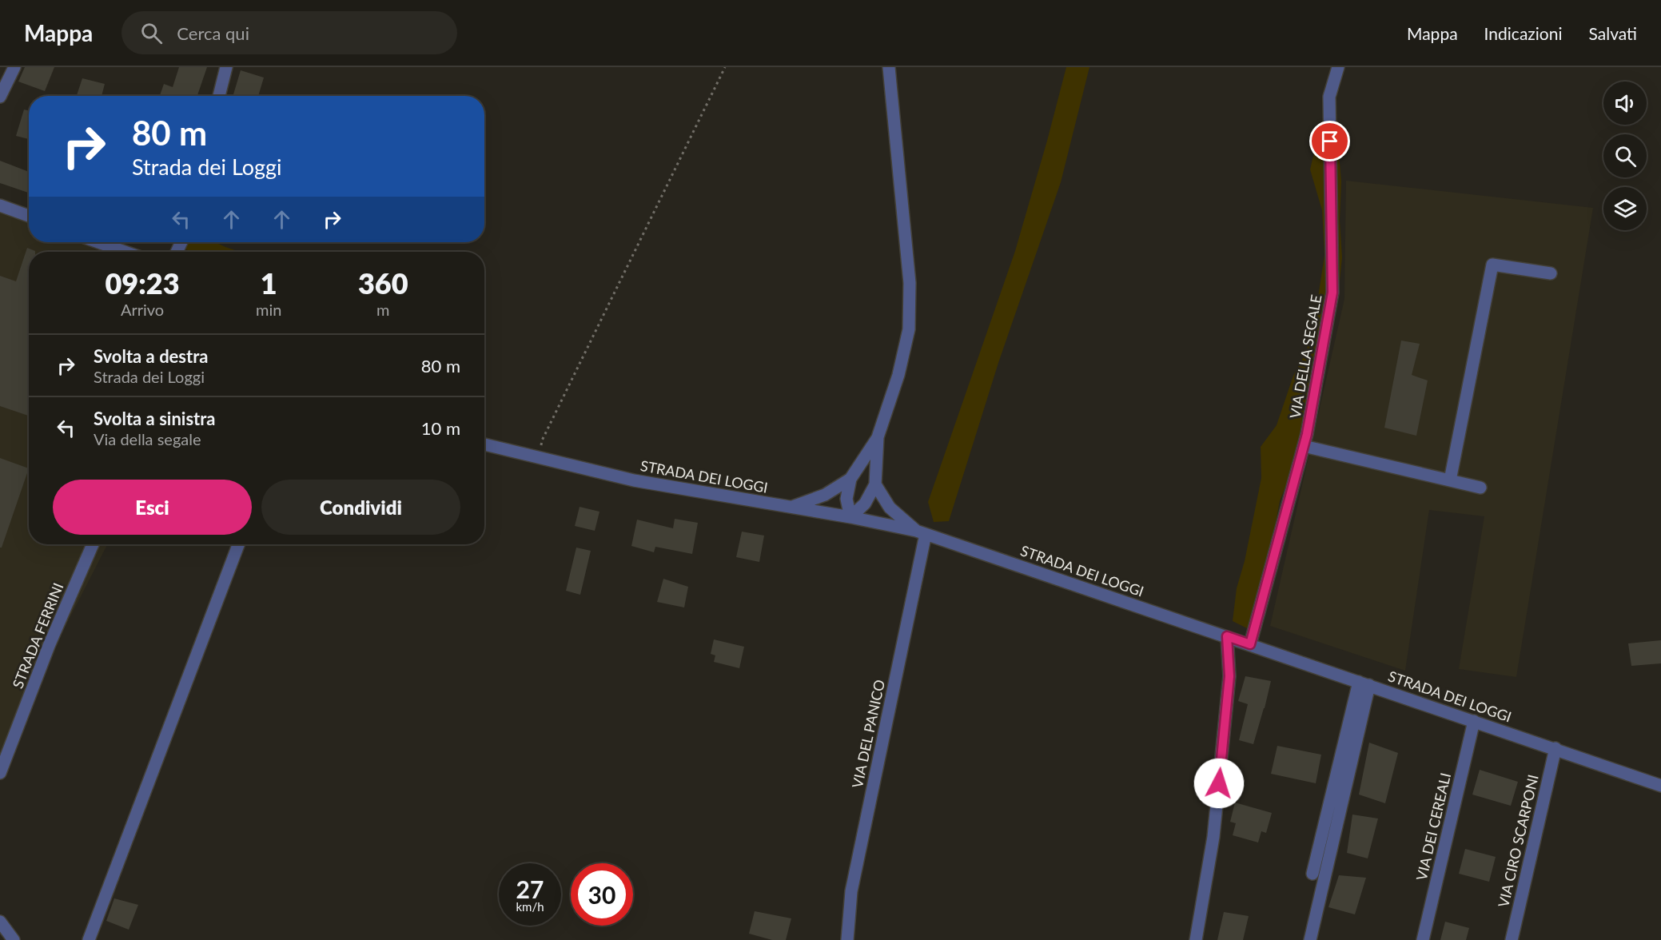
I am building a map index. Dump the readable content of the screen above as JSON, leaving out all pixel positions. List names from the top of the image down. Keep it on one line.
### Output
{"streets":{"street":["VIA DELLA SEGALE","STRADA DEI LOGGI","STRADA FERRINI","VIA DEL PANICO","VIA DEI CEREALI","VIA CIRO SCARPONI"]},"crossings":[["VIA DELLA SEGALE","STRADA DEI LOGGI"],["STRADA DEI LOGGI","VIA DEL PANICO"],["STRADA DEI LOGGI","VIA DEI CEREALI"],["STRADA DEI LOGGI","VIA CIRO SCARPONI"]],"page":{"header":"Mappa","search":"Cerca qui","nav":["Mappa","Indicazioni","Salvati"],"turn":["80 m","Strada dei Loggi"],"eta":["09:23","Arrivo","1","min","360","m"],"list":[{"name":"Svolta a destra","note":"Strada dei Loggi","value":"80 m"},{"name":"Svolta a sinistra","note":"Via della segale","value":"10 m"}],"buttons":["Esci","Condividi"],"speed":"27 km/h","limit":"30"}}
